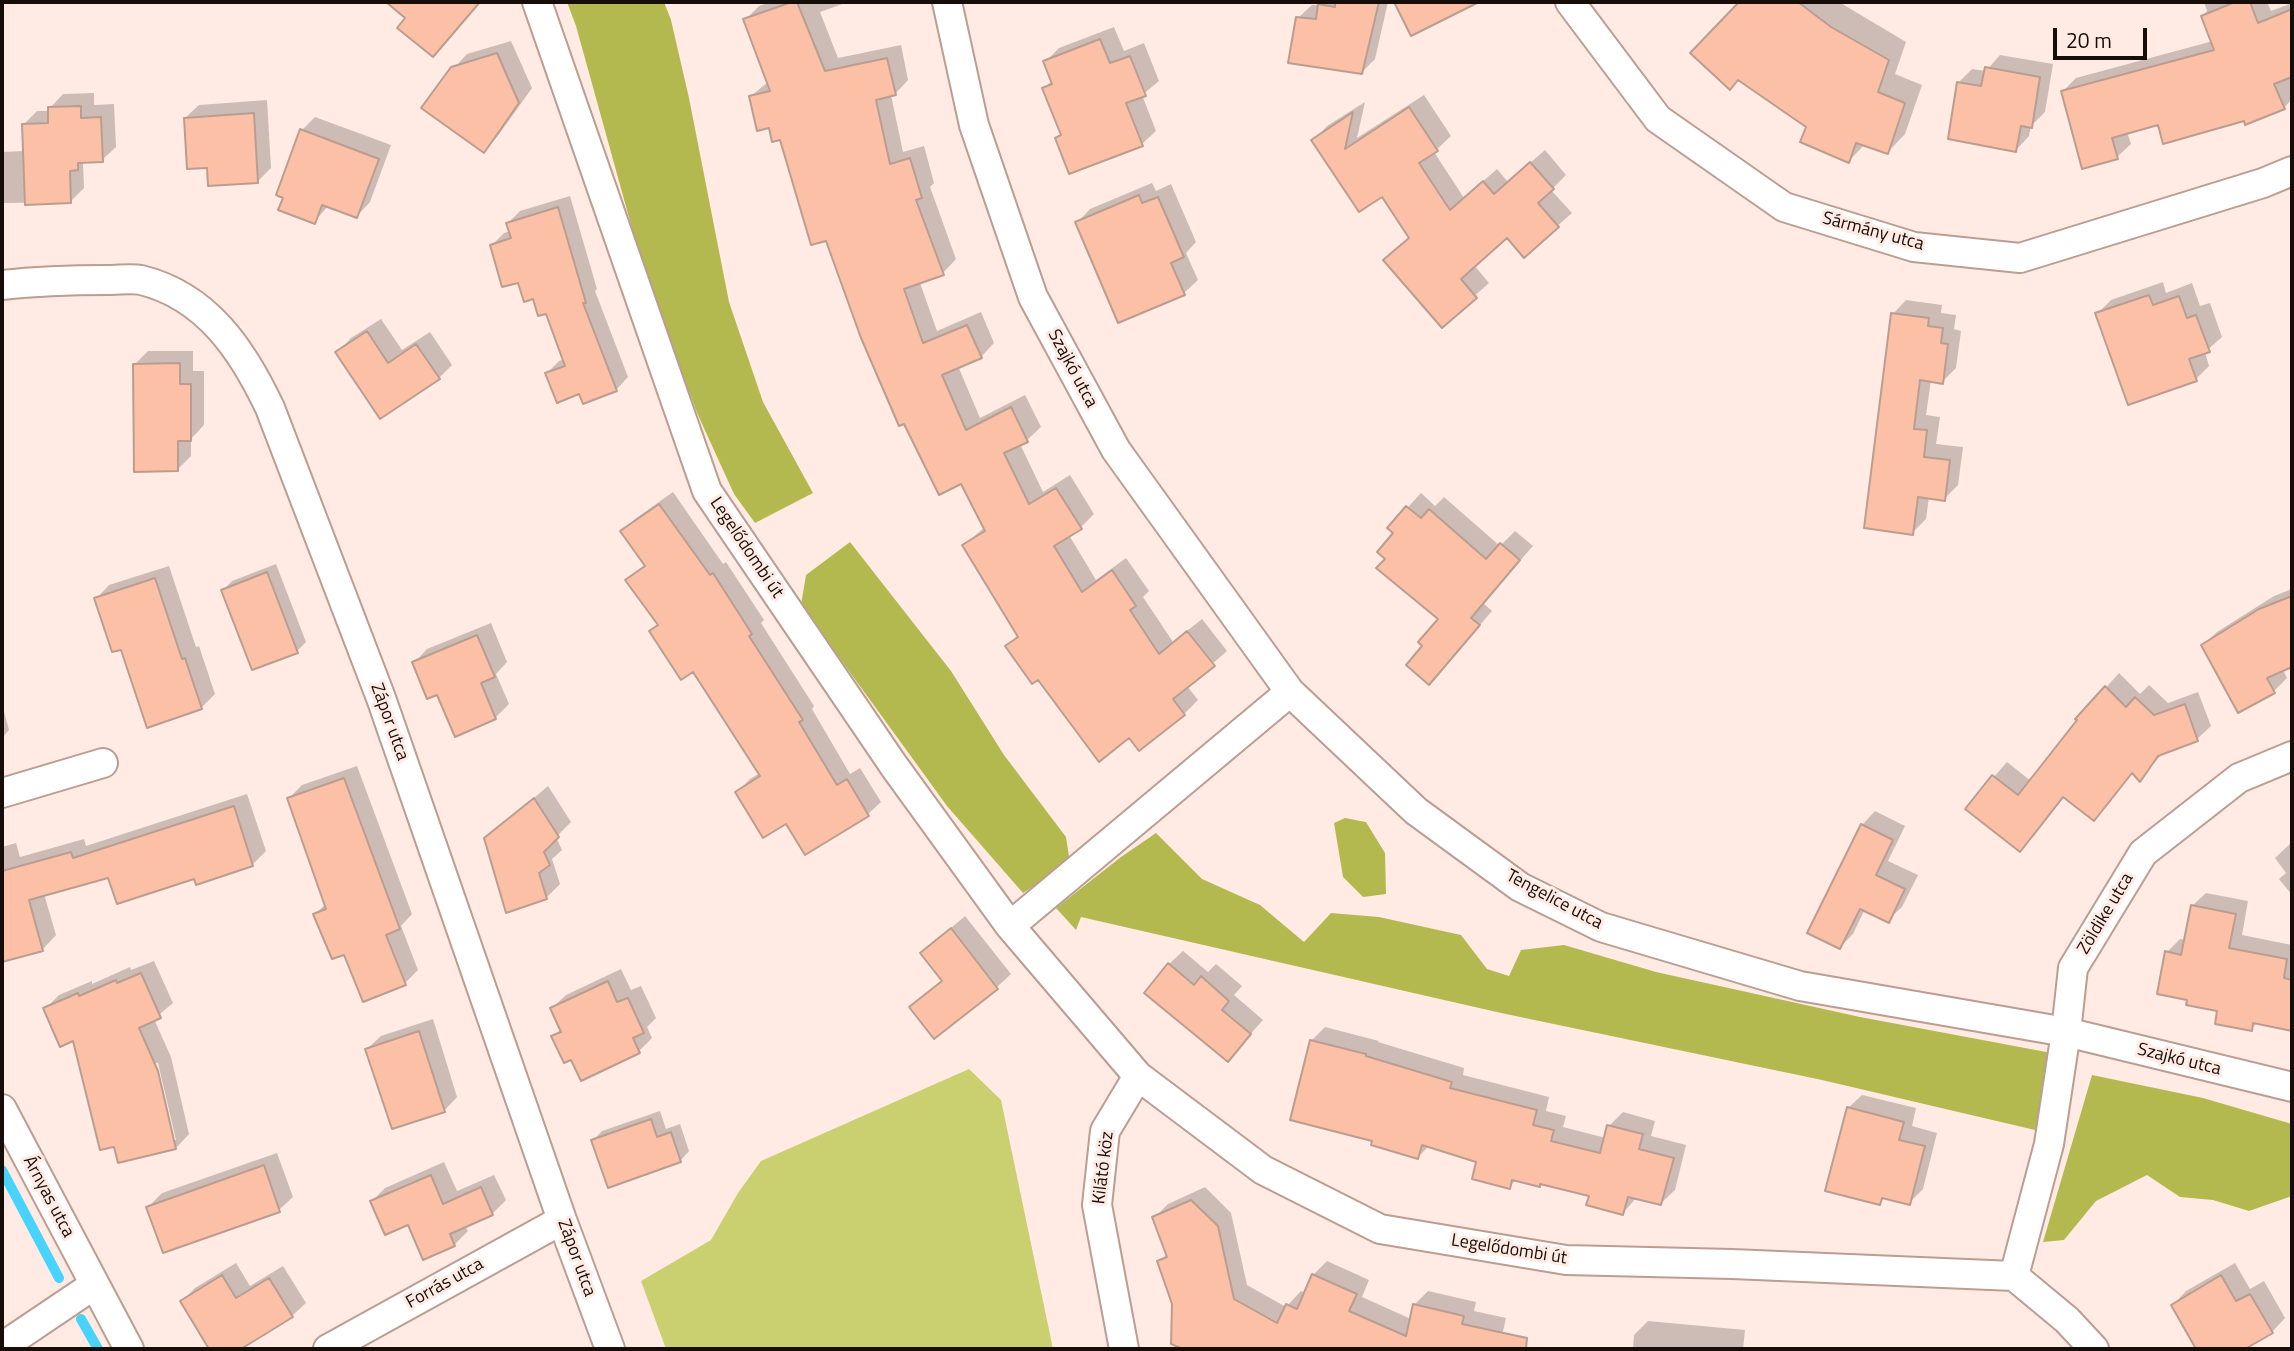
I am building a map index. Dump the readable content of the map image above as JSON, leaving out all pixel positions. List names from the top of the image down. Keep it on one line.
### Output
{"streets":{"street":["Sármány utca","Szajkó utca","Legelődombi út","Zápor utca","Tengelice utca","Zöldike utca","Kilátó köz","Árnyas utca","Forrás utca"]},"crossings":[["Szajkó utca","Tengelice utca"],["Szajkó utca","Zöldike utca"],["Legelődombi út","Zöldike utca"],["Legelődombi út","Kilátó köz"],["Zápor utca","Forrás utca"],["Tengelice utca","Zöldike utca"]],"scale_bar":"20 m"}
